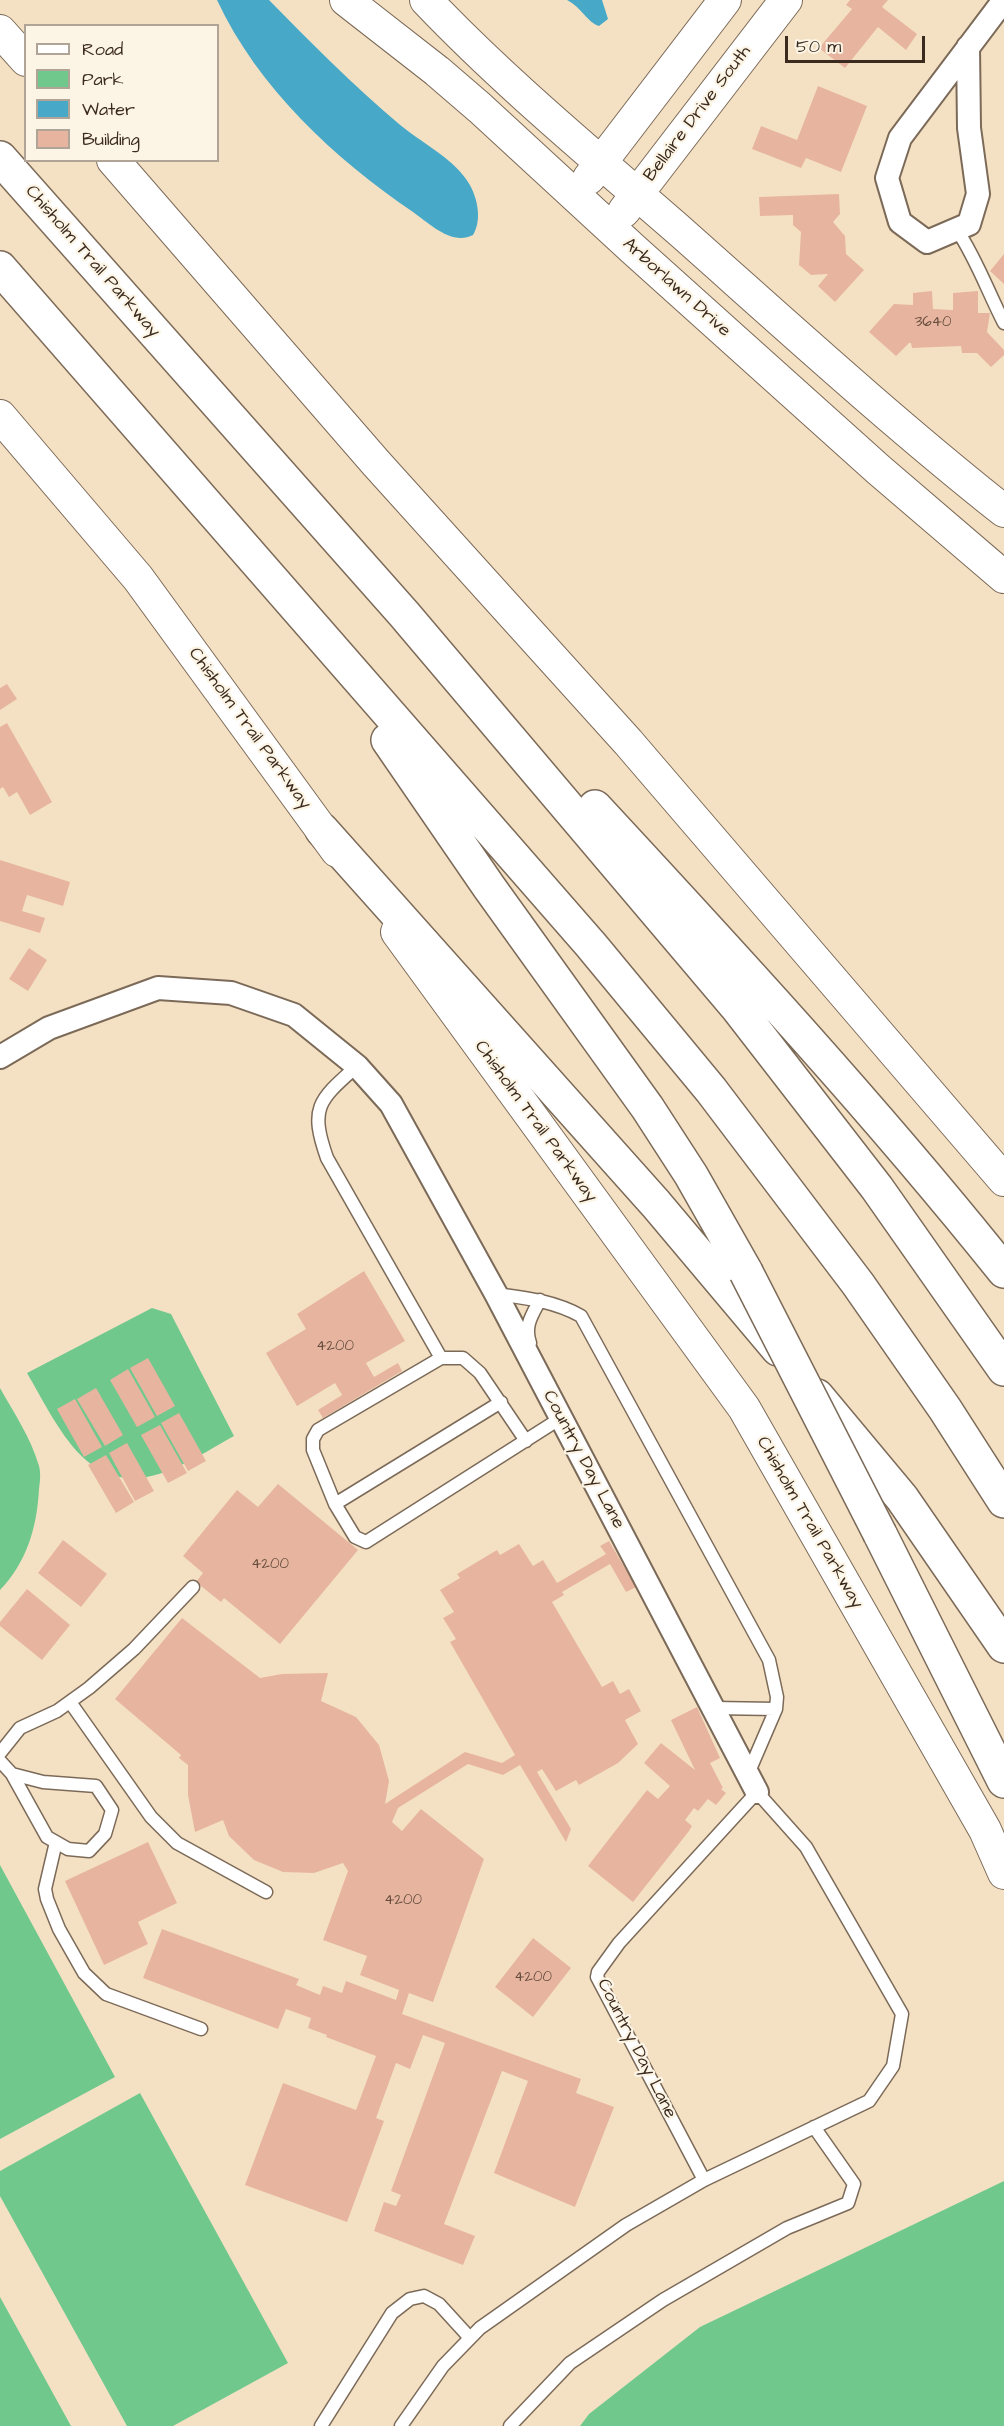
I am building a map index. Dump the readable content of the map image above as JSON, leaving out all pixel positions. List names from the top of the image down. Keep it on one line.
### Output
{"streets":{"highway":["Chisholm Trail Parkway"],"main road":["Bellaire Drive South","Arborlawn Drive"],"street":["Country Day Lane"]},"crossings":[["Bellaire Drive South","Arborlawn Drive"]],"house_numbers":["3640","4200","4200","4200","4200"],"legend":["Road","Park","Water","Building"],"scale_bar":"50 m"}
